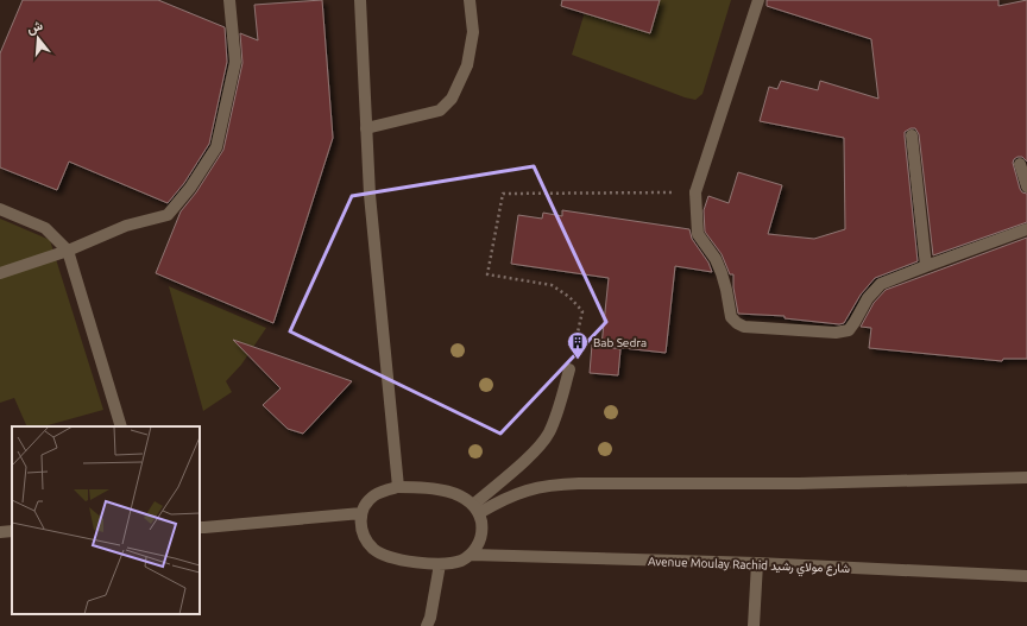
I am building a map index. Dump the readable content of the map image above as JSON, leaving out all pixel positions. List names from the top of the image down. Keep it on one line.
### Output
{"streets":{"street":["Avenue Moulay Rachid شارع مولاي رشيد"]},"places":{"building":["Bab Sedra"]},"north":"top"}
